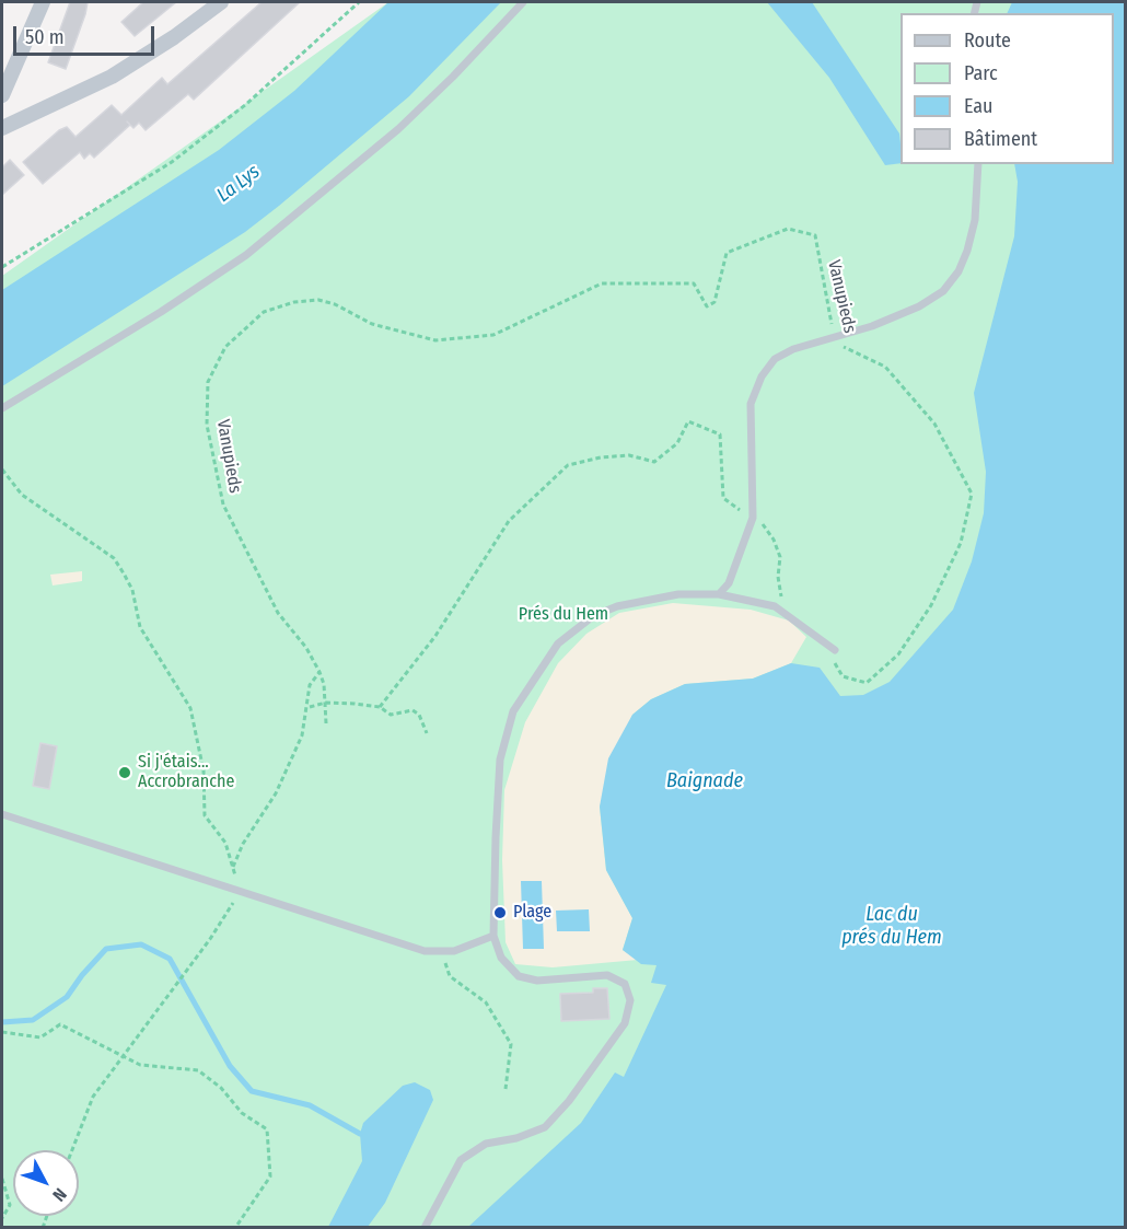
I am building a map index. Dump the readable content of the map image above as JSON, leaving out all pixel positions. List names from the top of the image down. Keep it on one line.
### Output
{"streets":{"path":["Vanupieds"]},"water":["La Lys","Baignade","Lac du prés du Hem"],"parks":["Prés du Hem"],"places":["Si j'étais... Accrobranche","Plage"],"legend":["Route","Parc","Eau","Bâtiment"],"scale_bar":"50 m","north":"bottom right"}
